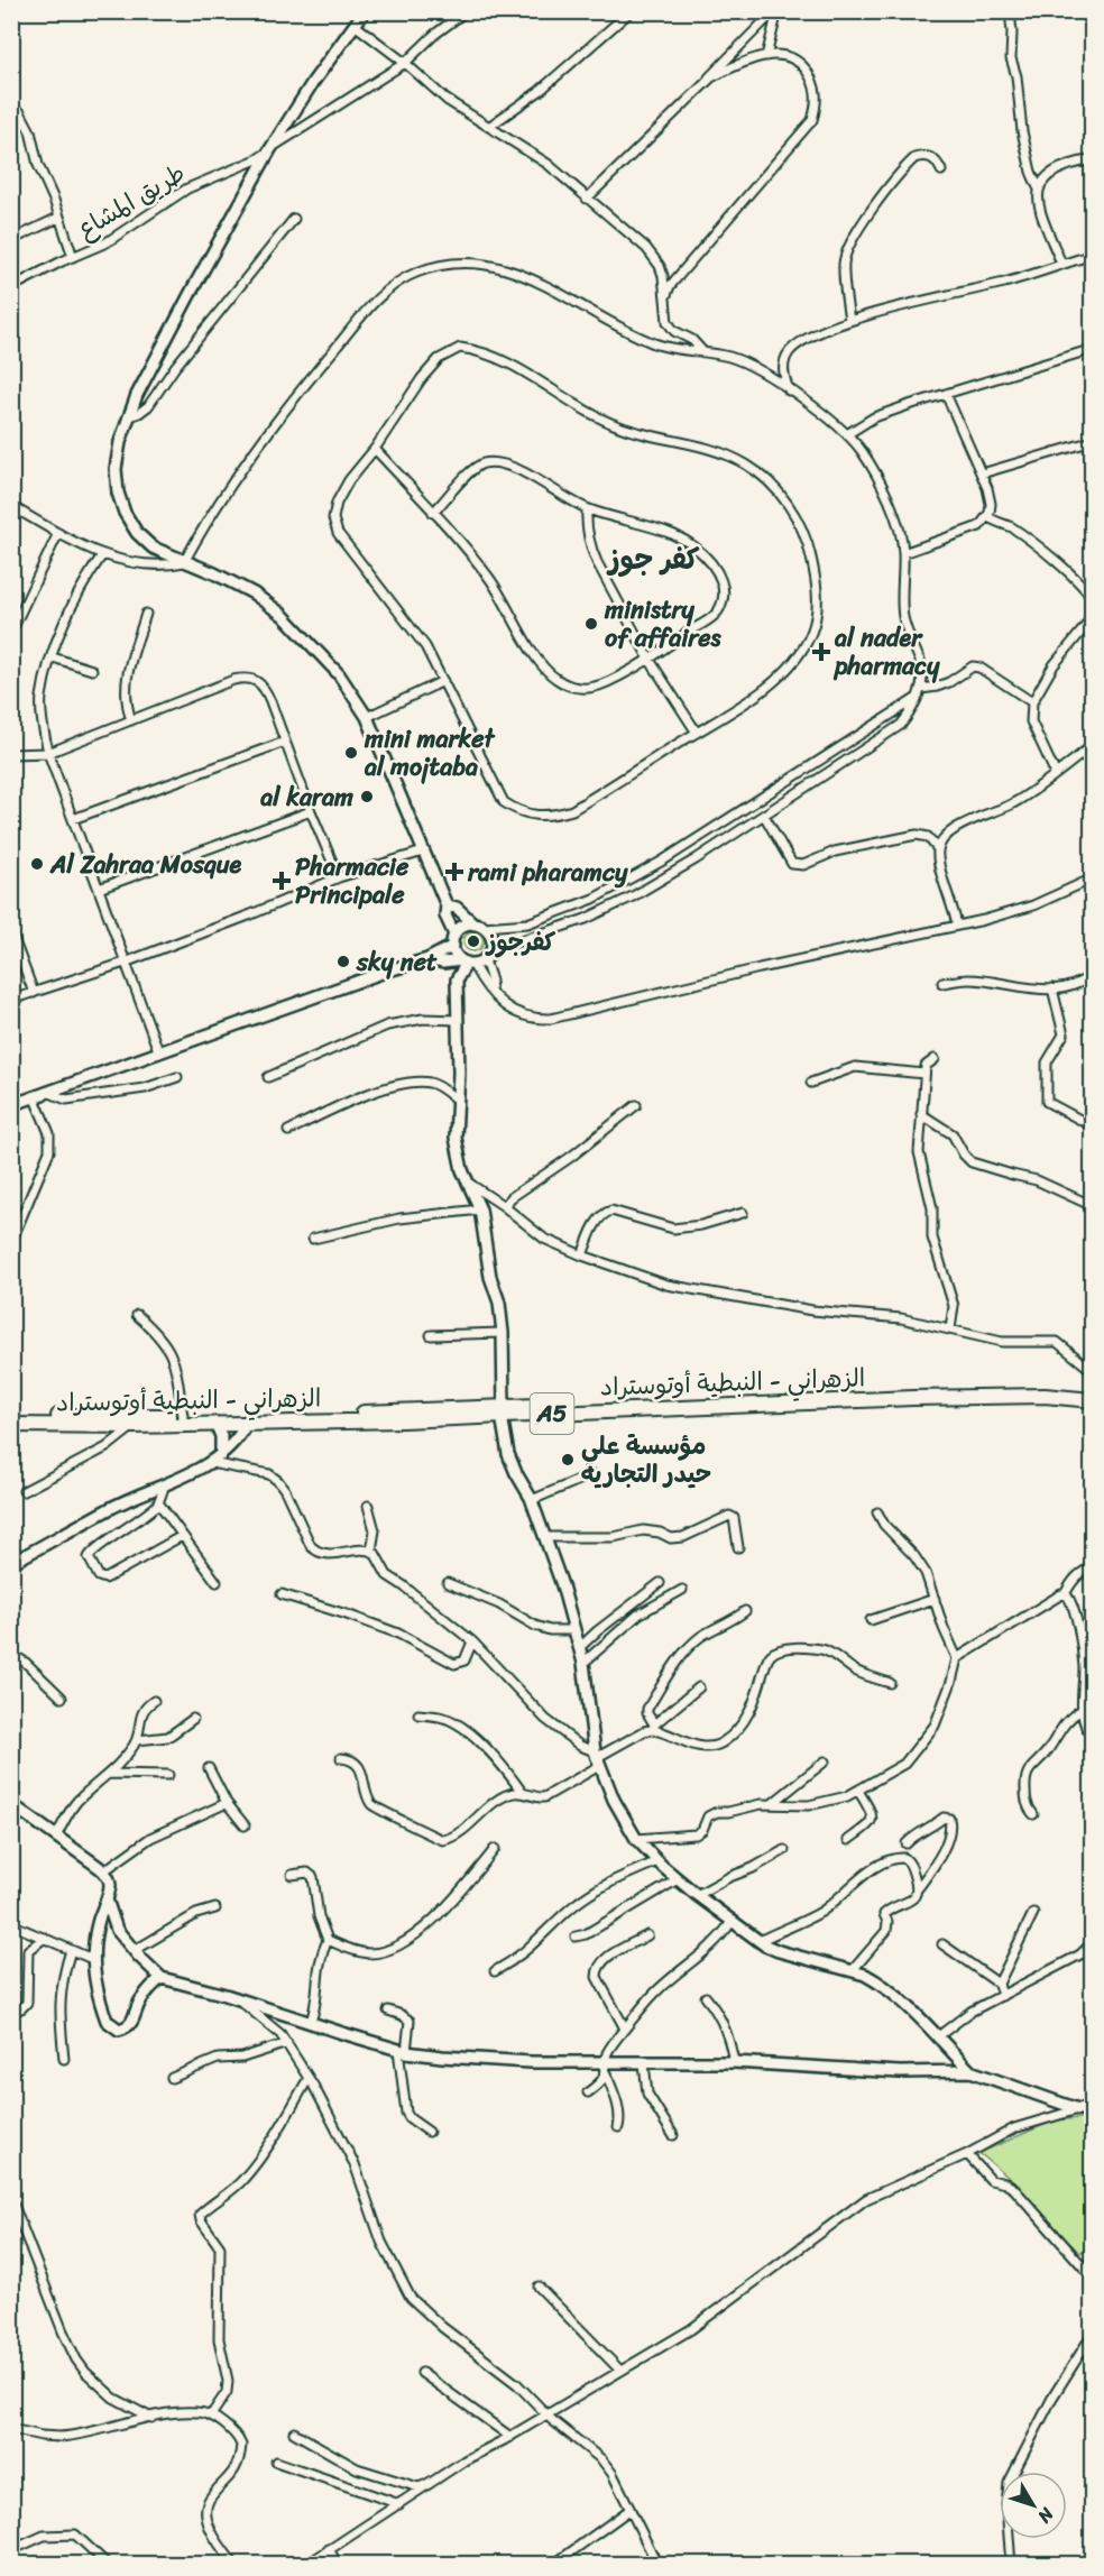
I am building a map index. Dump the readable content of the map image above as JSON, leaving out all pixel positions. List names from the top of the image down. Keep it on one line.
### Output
{"streets":{"highway":["الزهراني - النبطية أوتوستراد","A5"],"street":["طريق المشاع"]},"districts":["كفر جوز"],"places":{"other":["ministry of affaires","mini market al mojtaba","al karam","Al Zahraa Mosque","كفرجوز","sky net","مؤسسة علي حيدر التجاريه"],"health":["al nader pharmacy","rami pharamcy","Pharmacie Principale"]},"north":"bottom right"}
